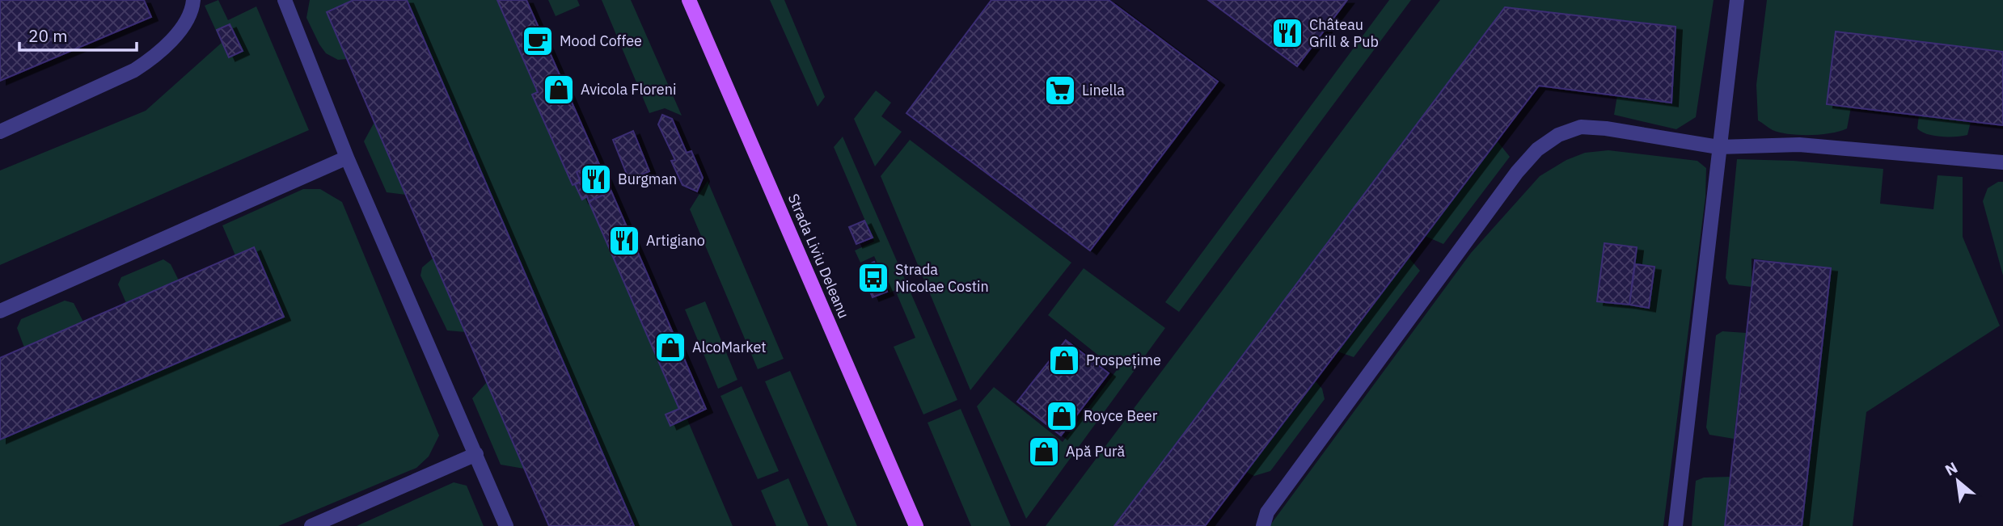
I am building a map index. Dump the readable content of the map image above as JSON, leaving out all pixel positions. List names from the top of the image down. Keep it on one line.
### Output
{"streets":{"main road":["Strada Liviu Deleanu"]},"places":{"restaurant":["Château Grill & Pub","Burgman","Artigiano"],"cafe":["Mood Coffee"],"shop":["Avicola Floreni","AlcoMarket","Prospețime","Royce Beer","Apă Pură"],"supermarket":["Linella"],"bus stop":["Strada Nicolae Costin"]},"scale_bar":"20 m","north":"top left"}
